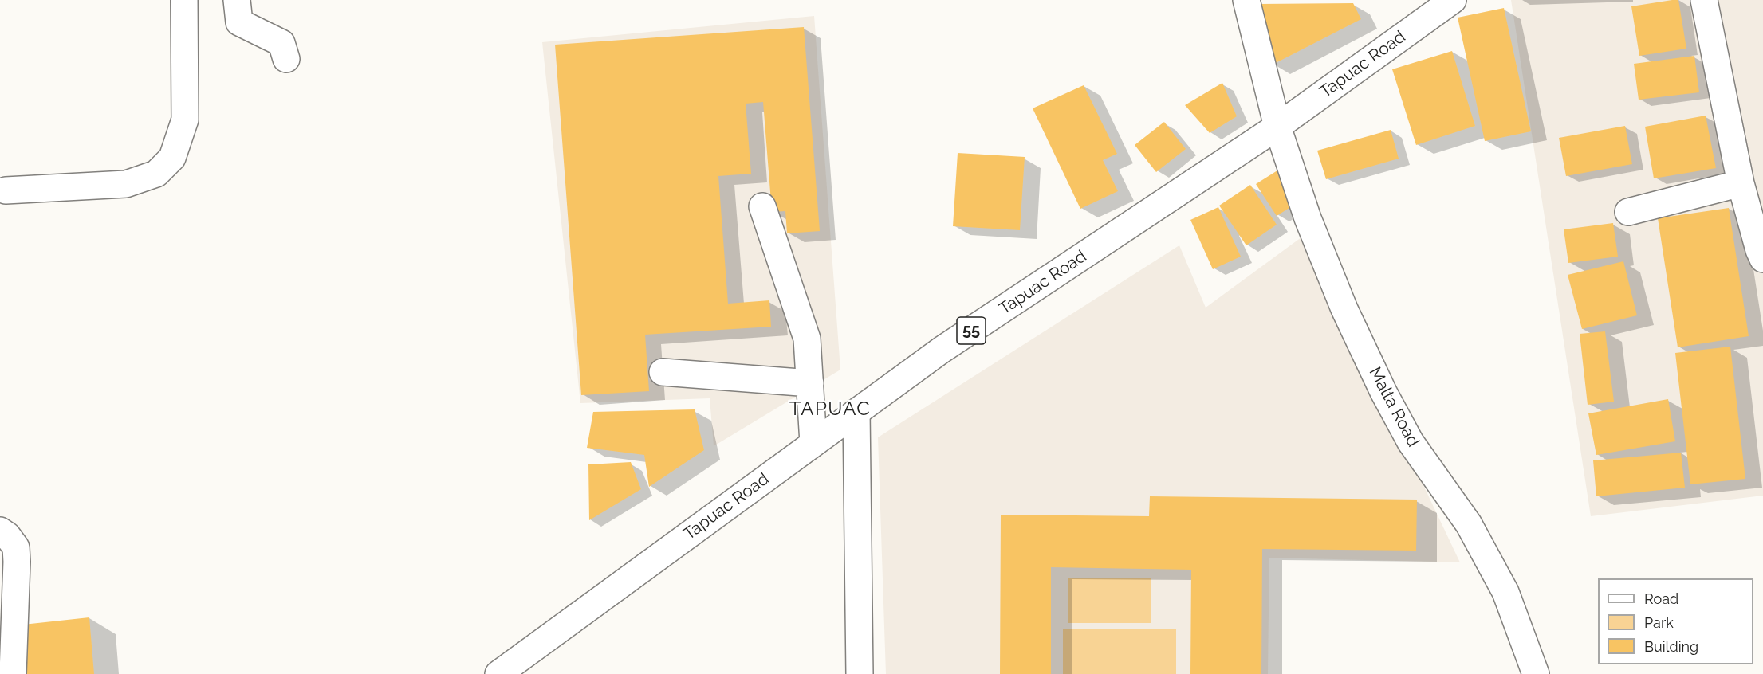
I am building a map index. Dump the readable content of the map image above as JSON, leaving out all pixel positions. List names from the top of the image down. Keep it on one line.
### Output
{"streets":{"street":["Tapuac Road","55","Malta Road"]},"crossings":[["Tapuac Road","Malta Road"]],"districts":["TAPUAC"],"legend":["Road","Park","Building"]}
